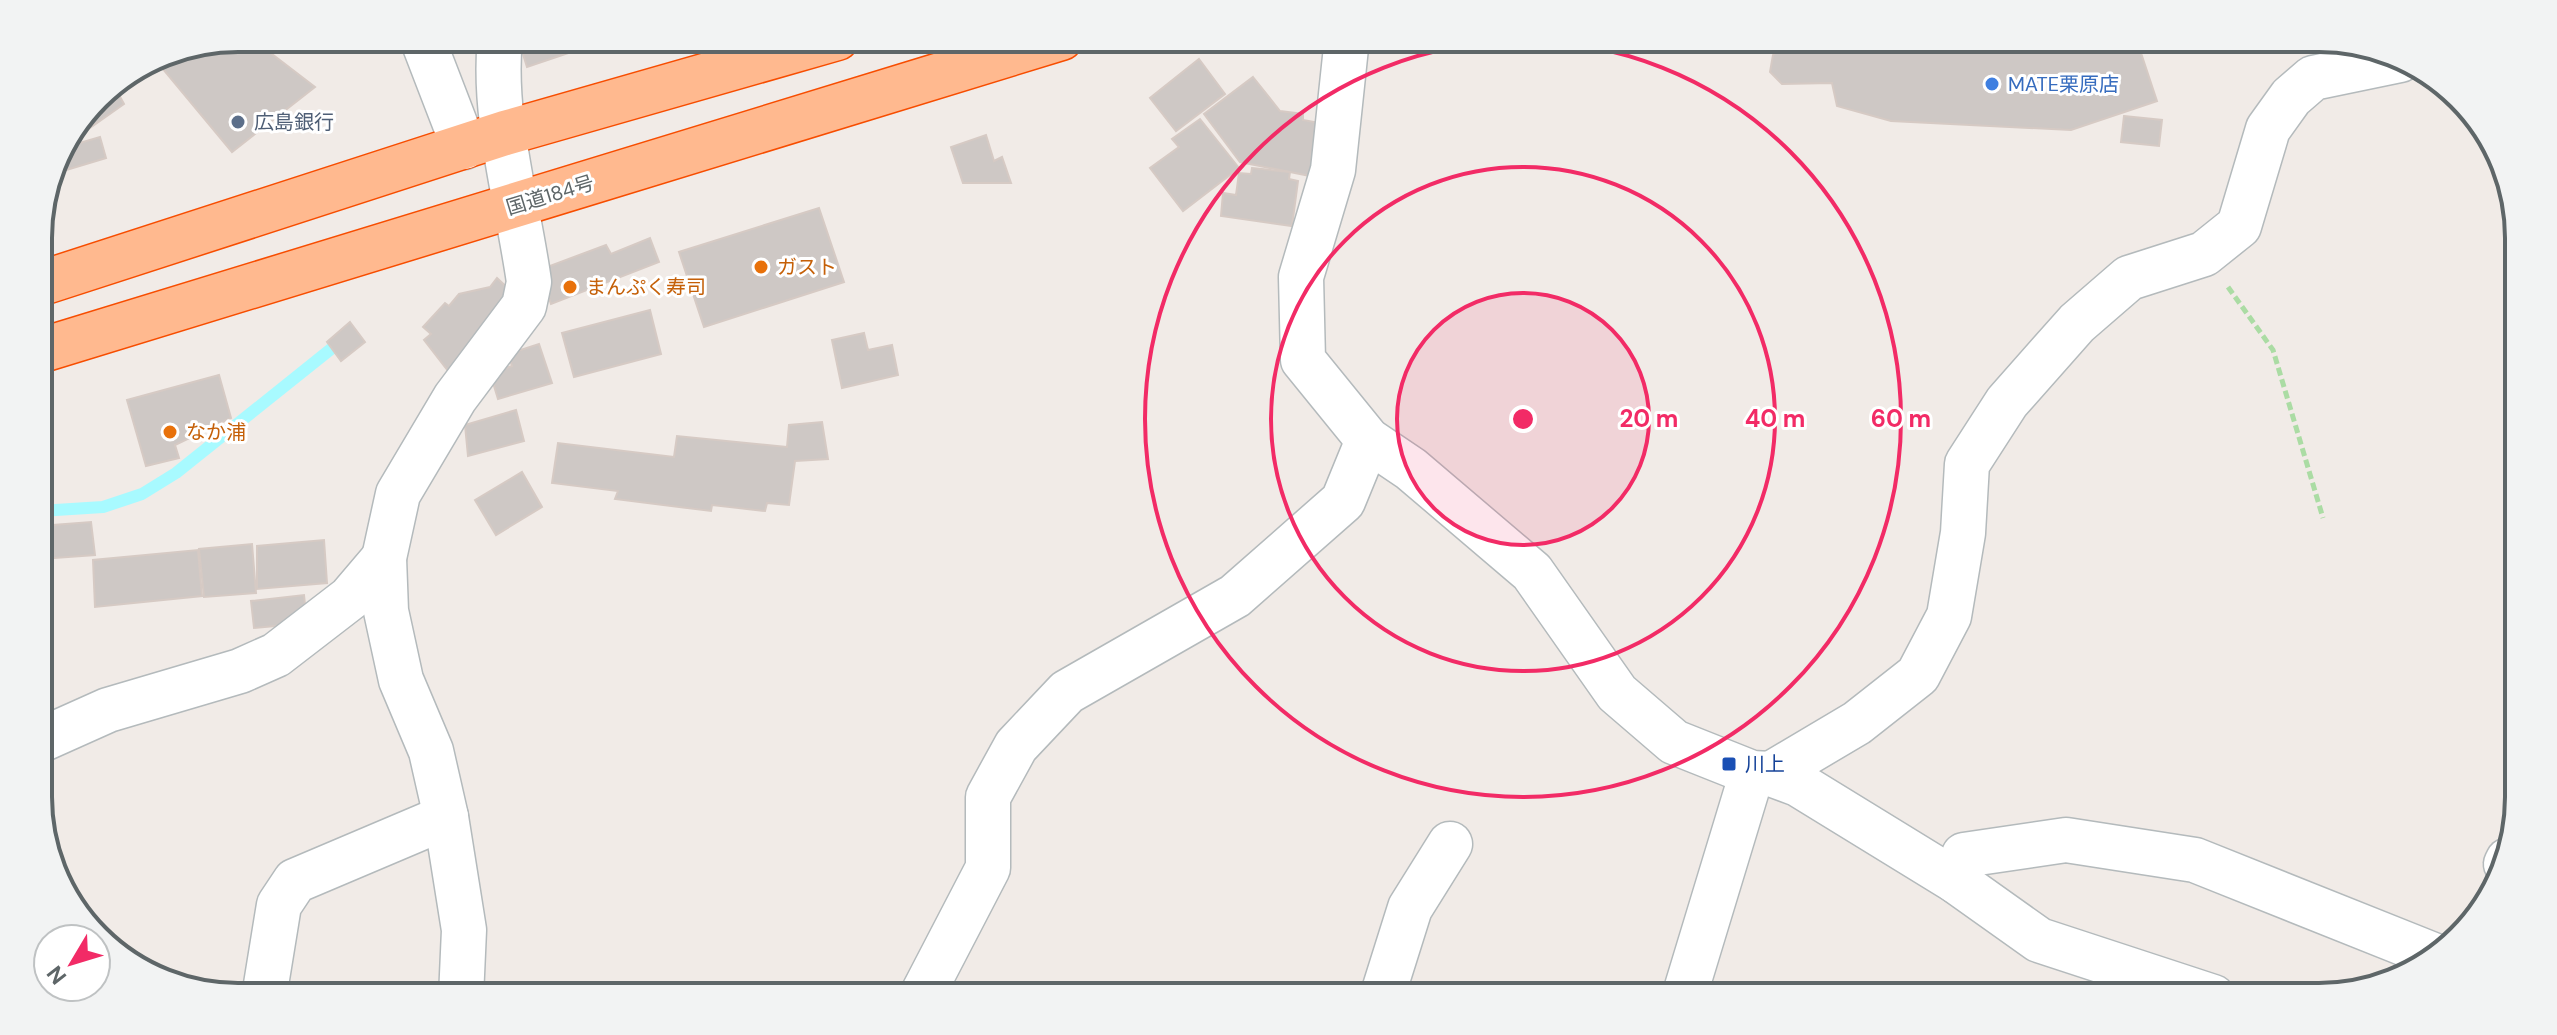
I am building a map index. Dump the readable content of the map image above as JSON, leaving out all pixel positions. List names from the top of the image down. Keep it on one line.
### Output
{"streets":{"highway":["国道184号"]},"places":{"other":["MATE栗原店","広島銀行","ガスト","まんぷく寿司","なか浦"],"transit":["川上"]},"north":"bottom left","rings":["20 m","40 m","60 m"]}
